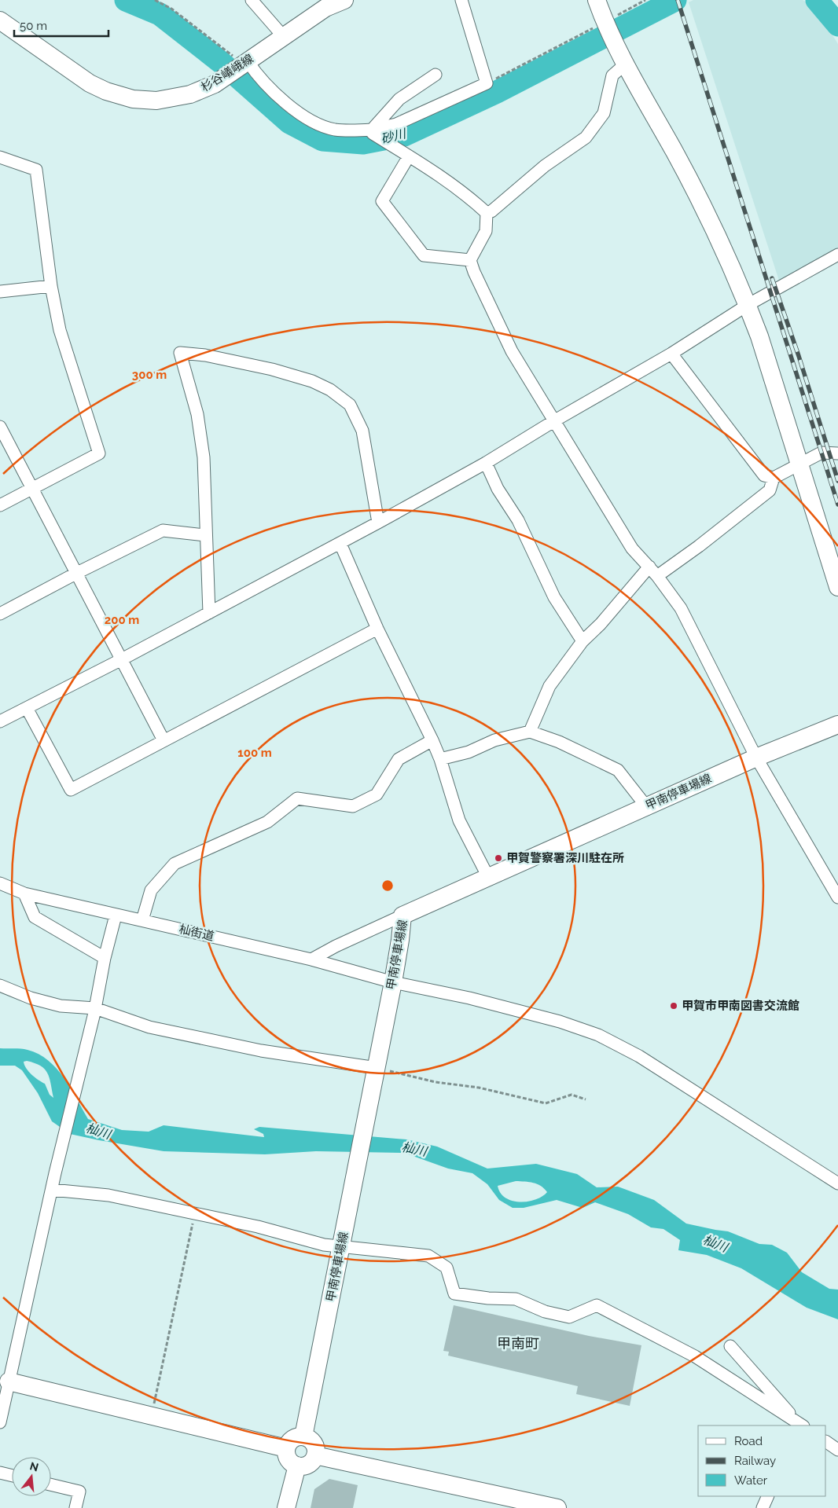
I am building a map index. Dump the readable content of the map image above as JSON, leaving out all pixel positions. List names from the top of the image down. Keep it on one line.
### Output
{"streets":{"main road":["杉谷嶬峨線","甲南停車場線"],"street":["杣街道"]},"crossings":[["甲南停車場線","杣街道"]],"districts":["甲南町"],"water":["砂川","杣川"],"places":["甲賀警察署深川駐在所","甲賀市甲南図書交流館"],"legend":["Road","Railway","Water"],"scale_bar":"50 m","north":"top","rings":["300 m","200 m","100 m"]}
